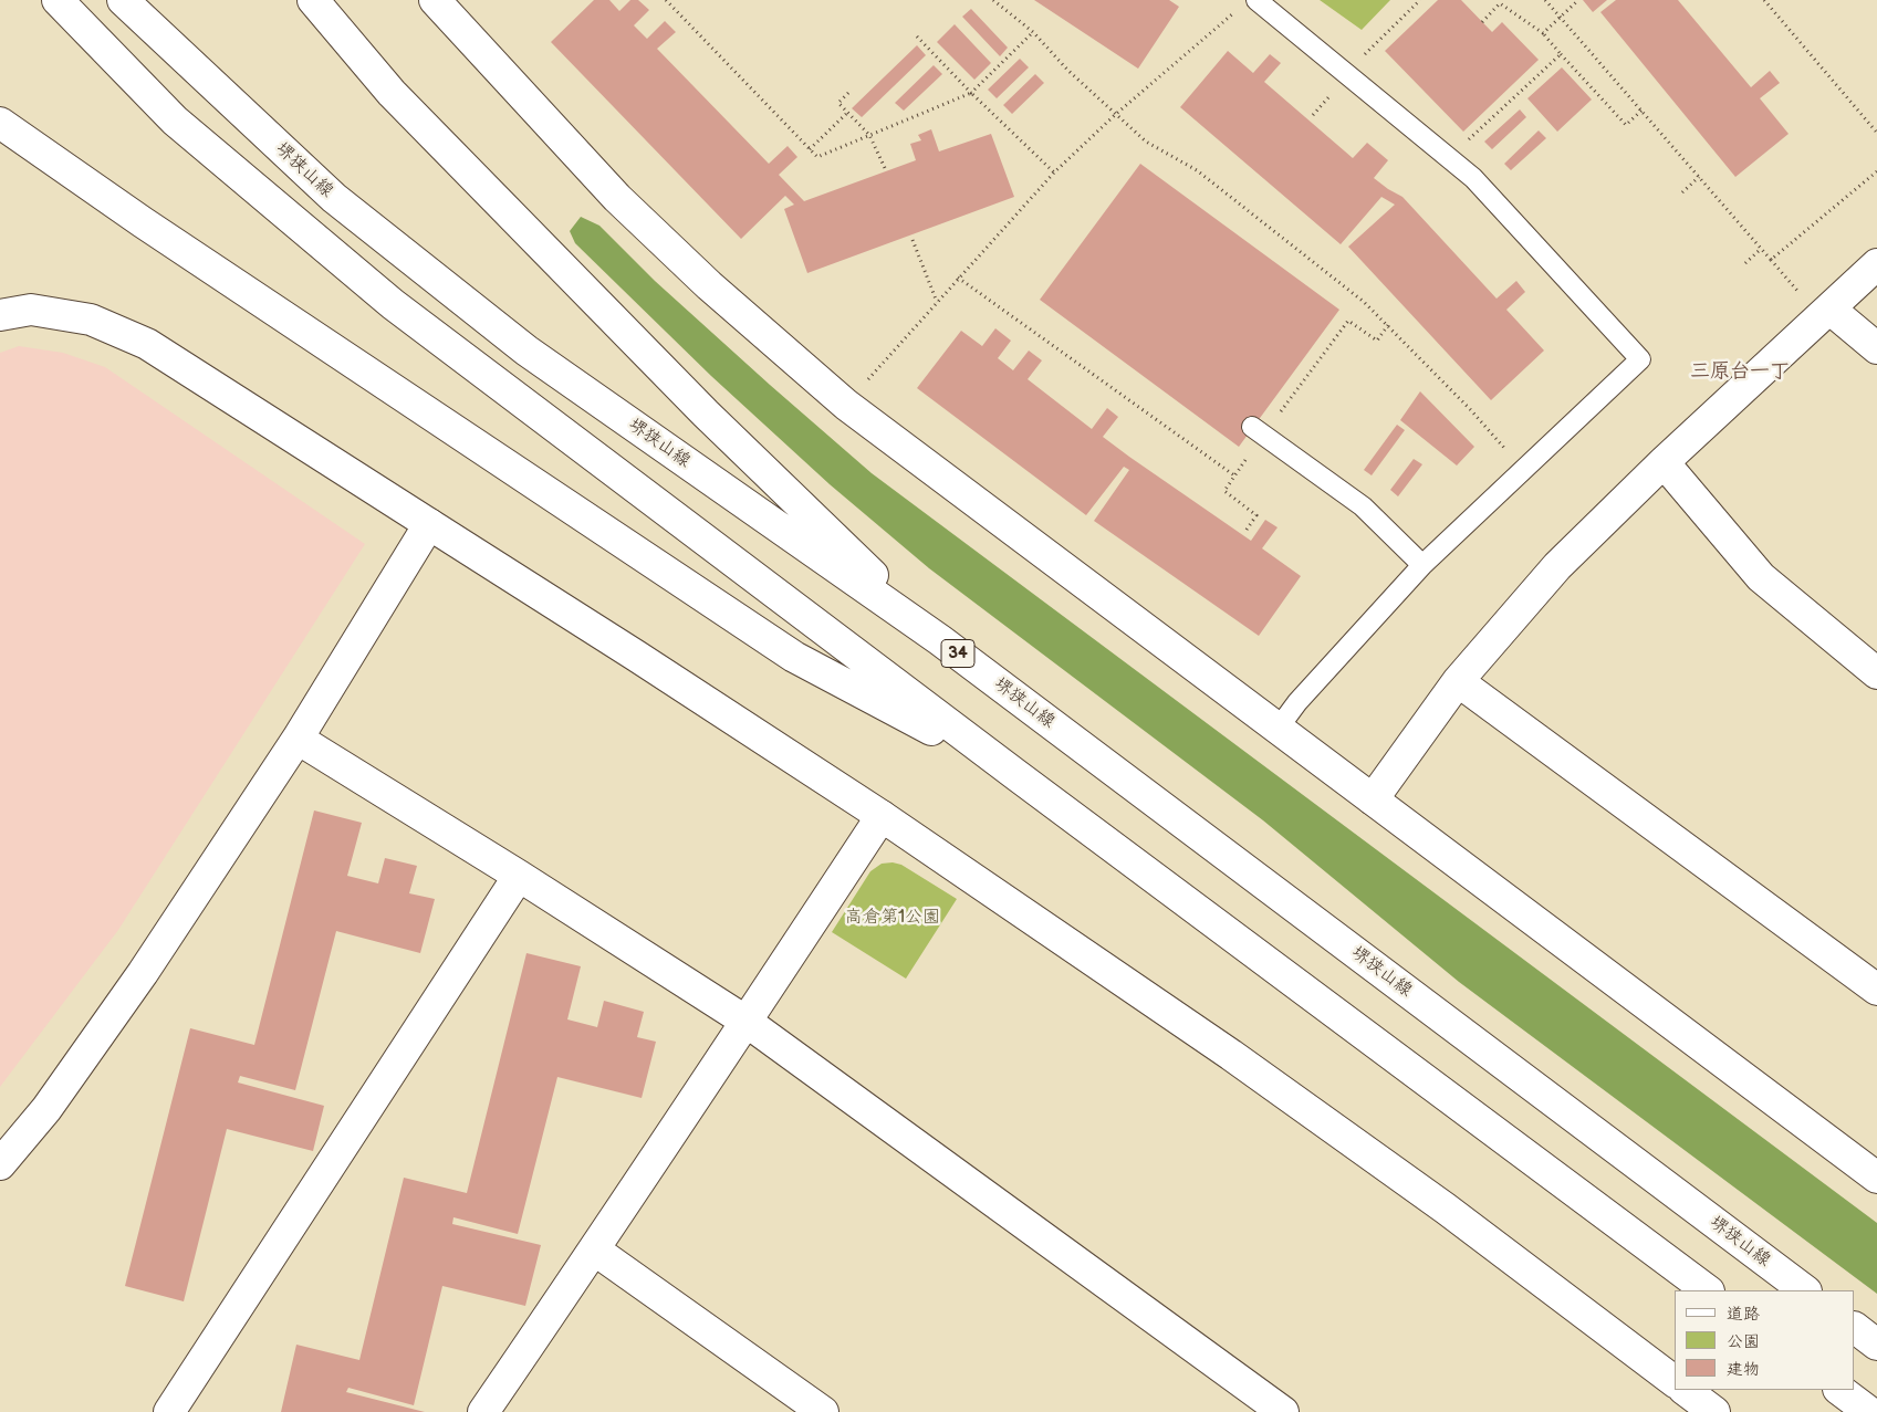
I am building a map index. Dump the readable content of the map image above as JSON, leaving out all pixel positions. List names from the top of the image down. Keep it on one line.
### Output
{"streets":{"street":["堺狭山線","34"]},"districts":["三原台一丁"],"parks":["高倉第1公園"],"legend":["道路","公園","建物"]}
